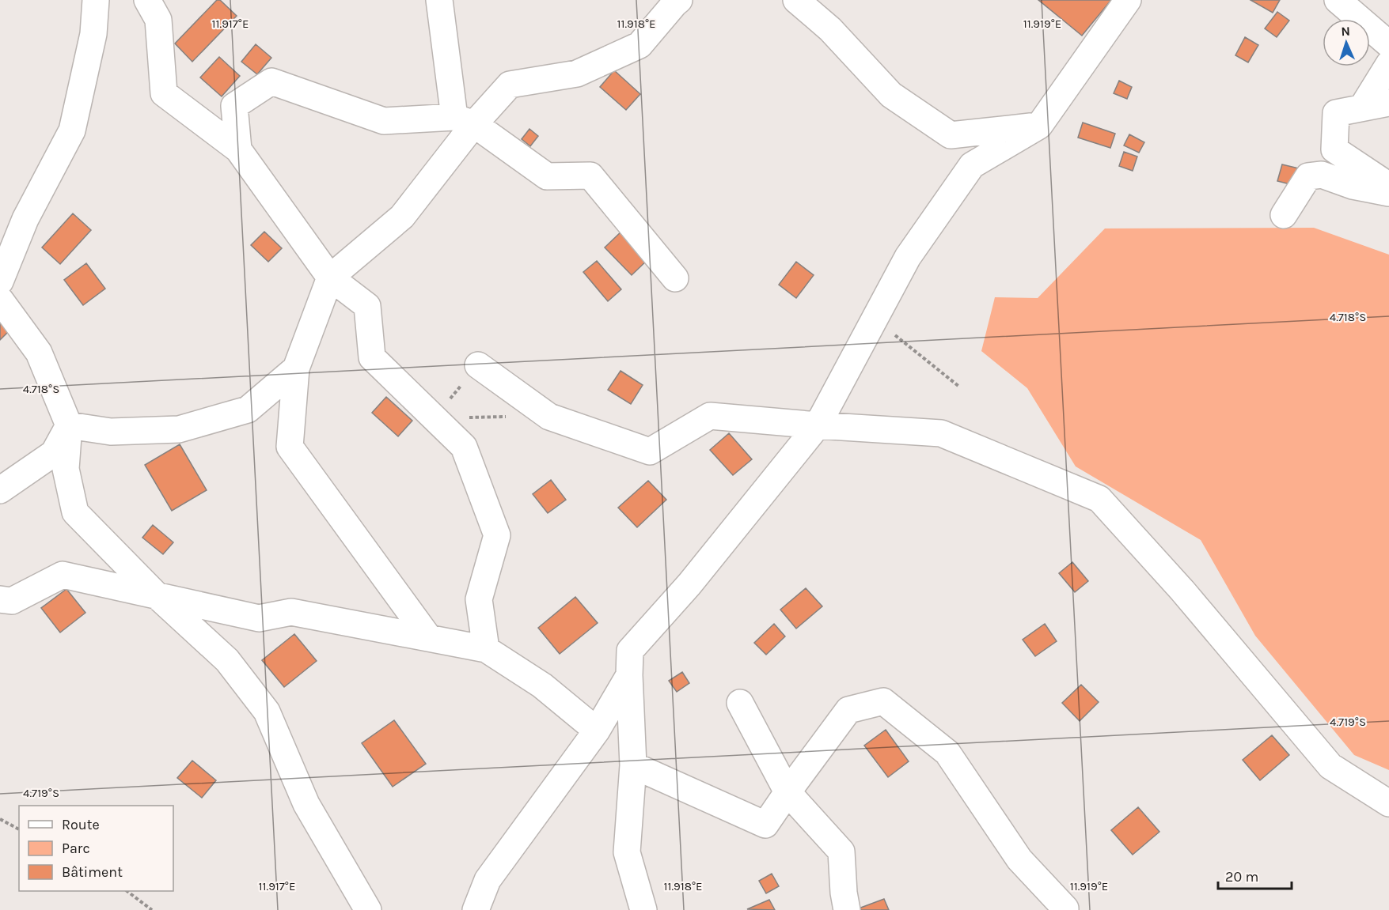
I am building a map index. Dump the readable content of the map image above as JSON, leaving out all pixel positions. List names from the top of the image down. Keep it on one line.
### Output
{"legend":["Route","Parc","Bâtiment"],"scale_bar":"20 m","north":"top","coordinates":["11.917°E","11.918°E","11.919°E","4.718°S","4.719°S"]}
